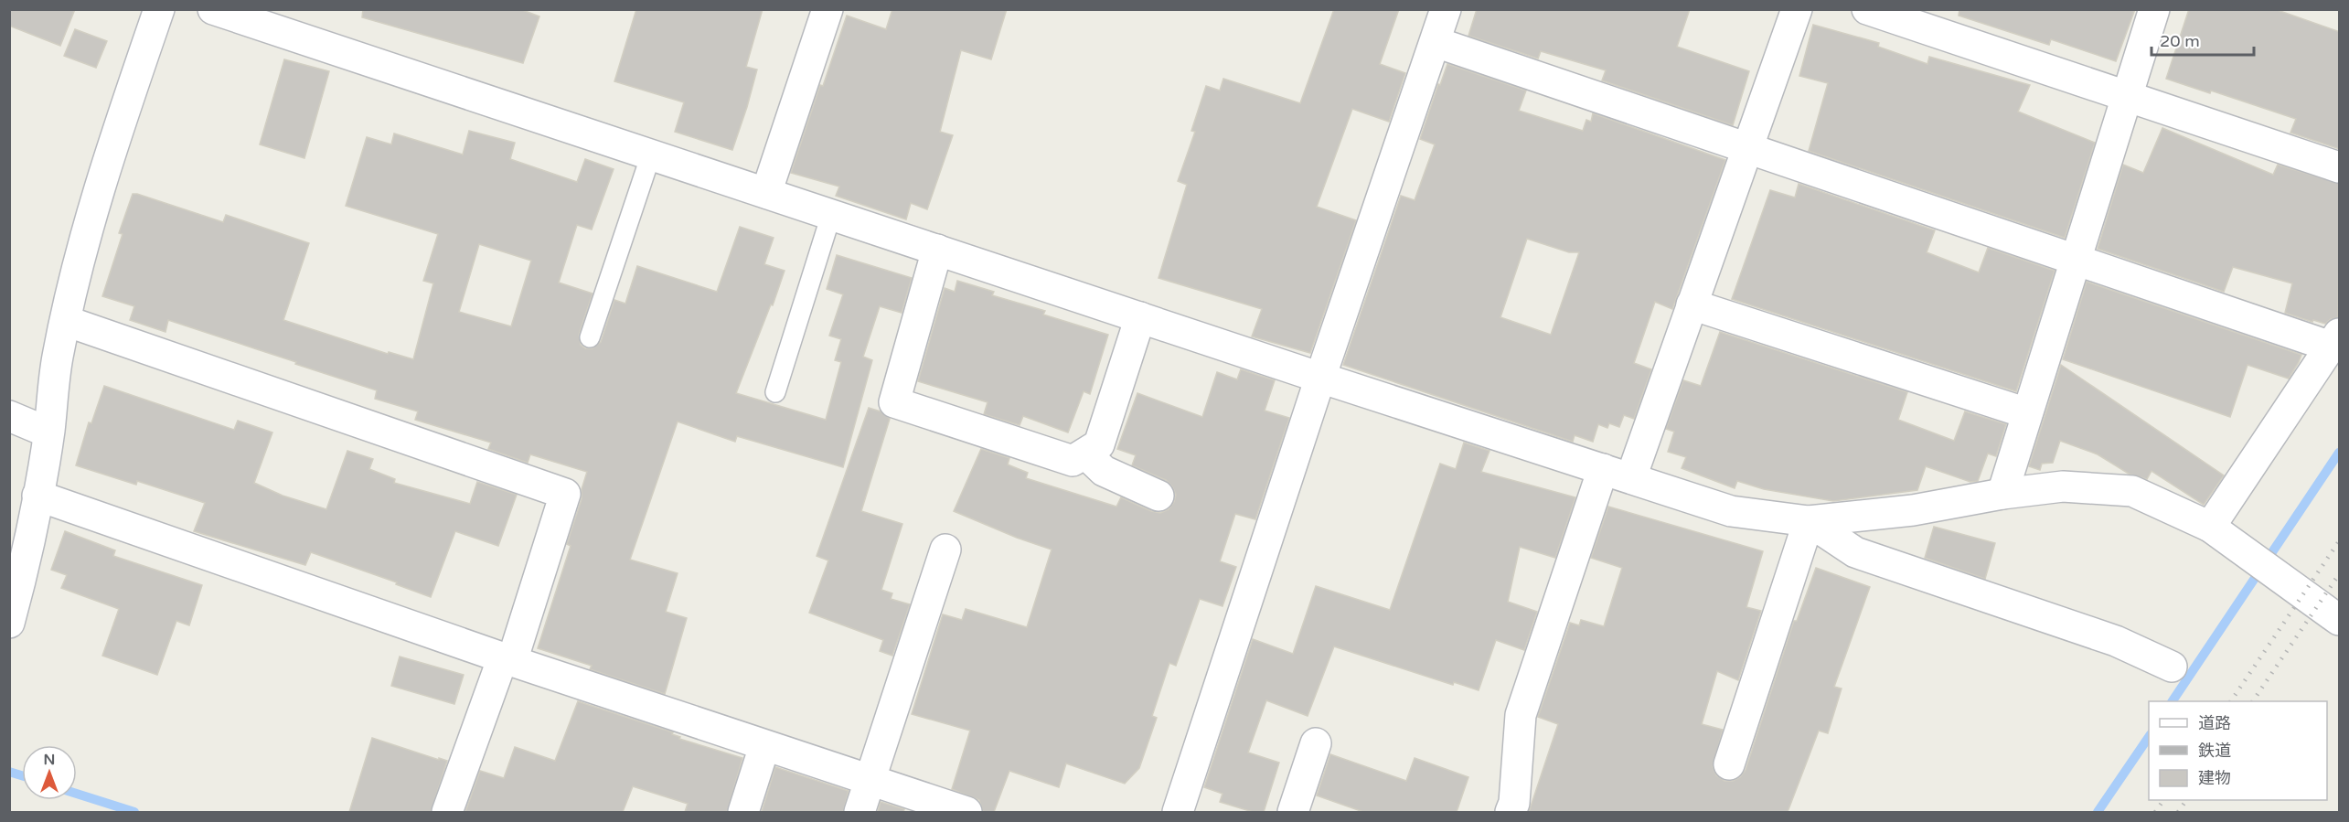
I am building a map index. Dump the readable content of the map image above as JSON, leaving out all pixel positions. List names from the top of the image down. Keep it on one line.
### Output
{"legend":["道路","鉄道","建物"],"scale_bar":"20 m","north":"top"}
